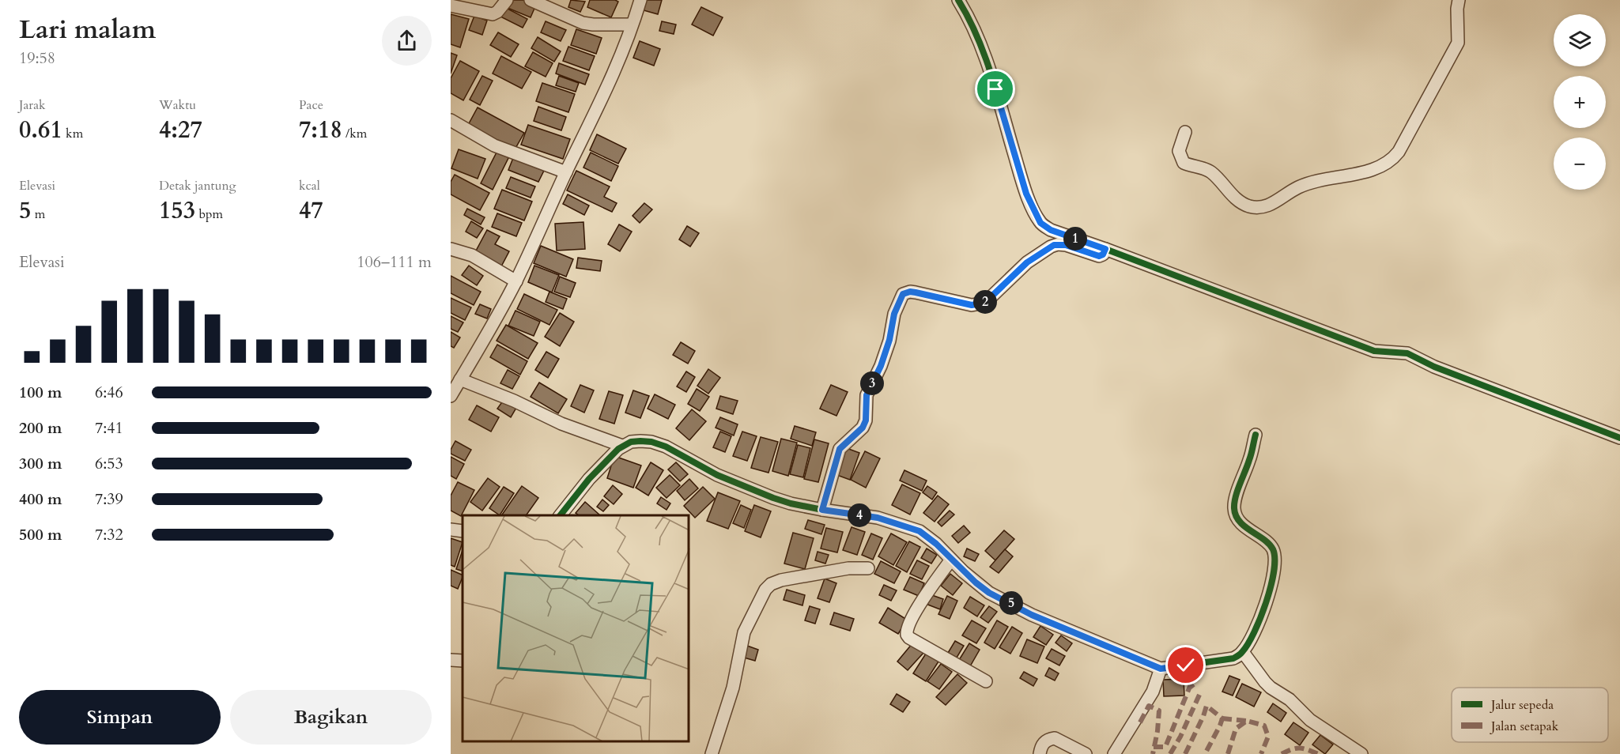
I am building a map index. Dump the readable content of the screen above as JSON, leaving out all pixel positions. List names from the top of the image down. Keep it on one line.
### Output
{"legend":["Jalur sepeda","Jalan setapak"],"page":{"heading":["Lari malam","19:58"],"map_buttons":["+","−"],"stats":[["Jarak","0.61 km"],["Waktu","4:27"],["Pace","7:18 /km"],["Elevasi","5 m"],["Detak jantung","153 bpm"],["kcal","47"]],"pins":["1","2","3","4","5"],"chart":["Elevasi","106–111 m"],"list":[{"name":"100 m","note":"6:46"},{"name":"200 m","note":"7:41"},{"name":"300 m","note":"6:53"},{"name":"400 m","note":"7:39"},{"name":"500 m","note":"7:32"}],"buttons":["Simpan","Bagikan"]}}
